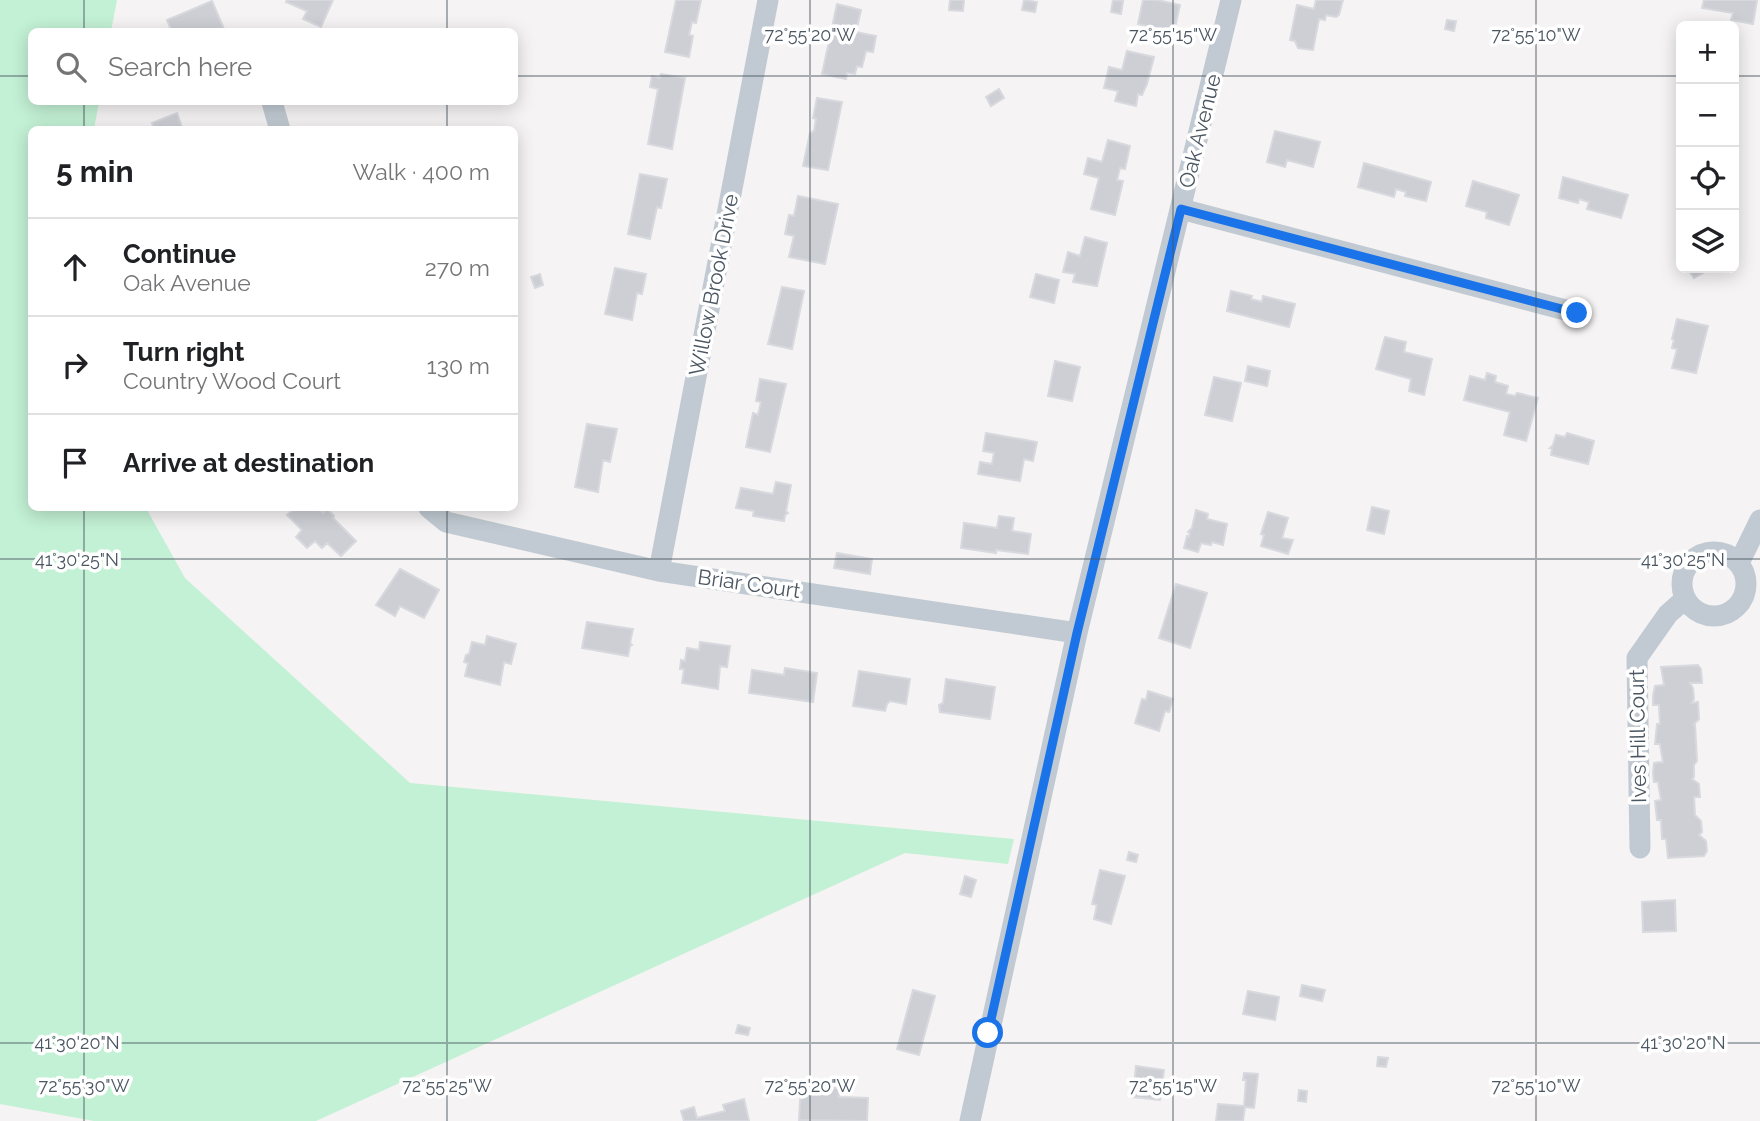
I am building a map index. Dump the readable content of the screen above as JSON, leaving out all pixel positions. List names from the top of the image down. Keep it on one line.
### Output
{"streets":{"street":["Oak Avenue","Willow Brook Drive","Briar Court","Ives Hill Court"]},"crossings":[["Oak Avenue","Briar Court"],["Willow Brook Drive","Briar Court"]],"page":{"map_buttons":["+","−"],"search":"Search here","heading":["5 min","Walk · 400 m"],"list":[["Continue","Oak Avenue","270 m"],["Turn right","Country Wood Court","130 m"],"Arrive at destination"]},"coordinates":["72°55'20\"W","72°55'15\"W","72°55'10\"W","41°30'25\"N","41°30'20\"N","72°55'30\"W","72°55'25\"W"]}
